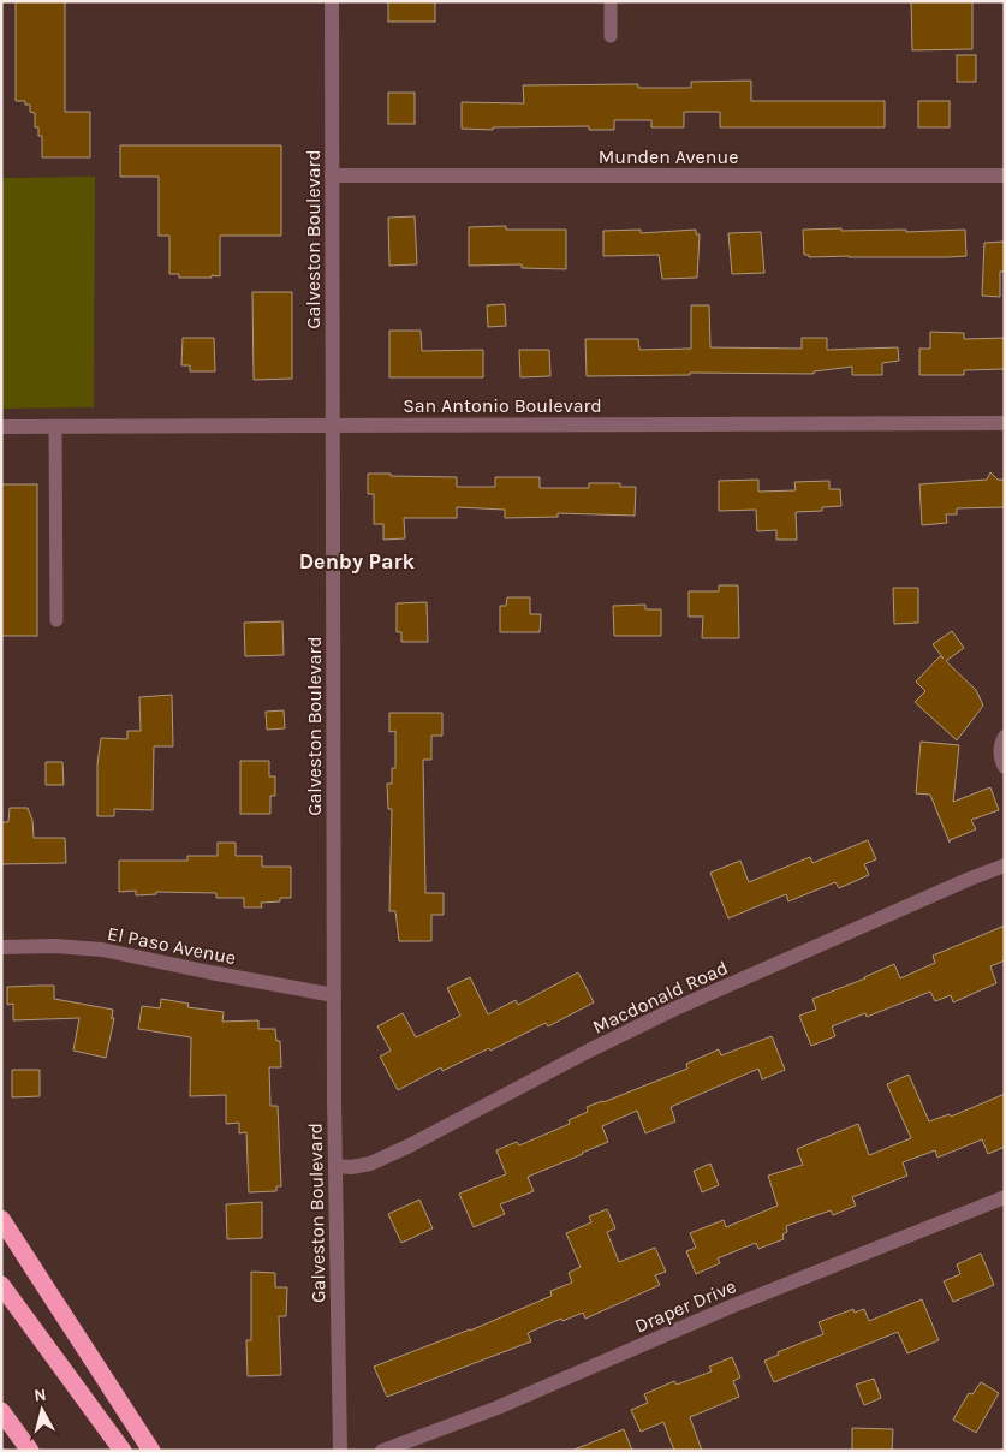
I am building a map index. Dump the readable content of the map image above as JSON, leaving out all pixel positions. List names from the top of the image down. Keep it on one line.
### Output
{"streets":{"street":["Munden Avenue","Galveston Boulevard","San Antonio Boulevard","El Paso Avenue","Macdonald Road","Draper Drive"]},"crossings":[["Munden Avenue","Galveston Boulevard"],["Galveston Boulevard","San Antonio Boulevard"],["Galveston Boulevard","El Paso Avenue"],["Galveston Boulevard","Macdonald Road"]],"districts":["Denby Park"],"north":"top"}
